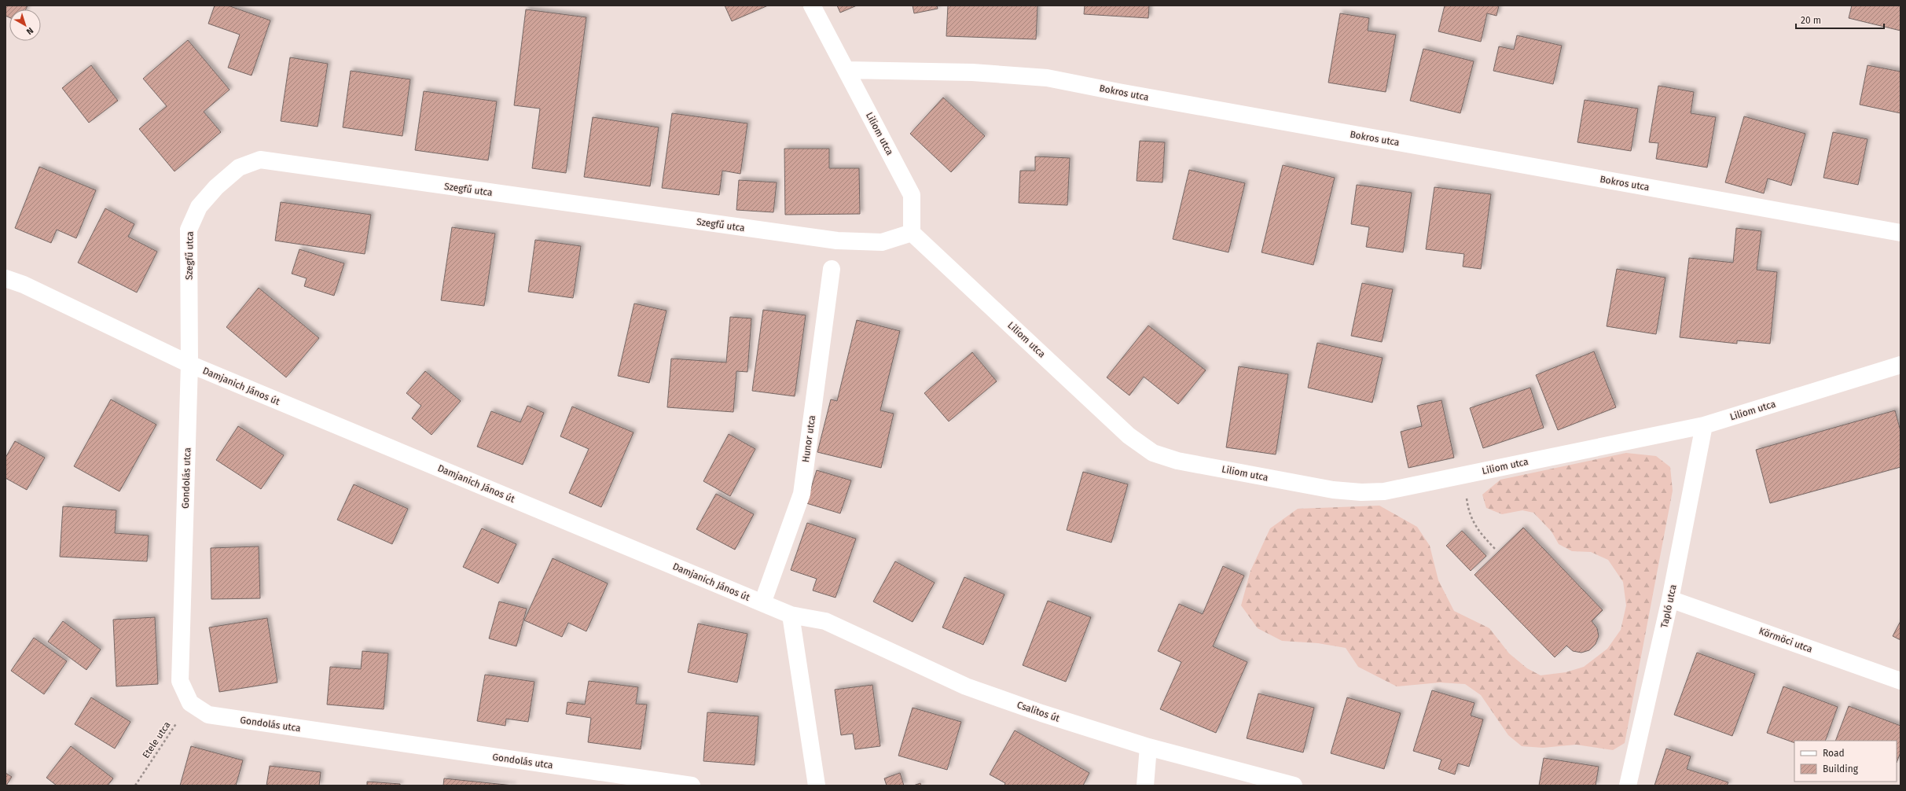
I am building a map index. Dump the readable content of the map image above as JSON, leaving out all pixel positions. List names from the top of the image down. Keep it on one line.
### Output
{"streets":{"street":["Bokros utca","Liliom utca","Szegfű utca","Damjanich János út","Hunor utca","Gondolás utca","Tapló utca","Körmöci utca","Csalitos út"],"path":["Etele utca"]},"crossings":[["Bokros utca","Liliom utca"],["Liliom utca","Szegfű utca"],["Liliom utca","Tapló utca"],["Szegfű utca","Damjanich János út"],["Szegfű utca","Gondolás utca"],["Damjanich János út","Hunor utca"],["Damjanich János út","Gondolás utca"],["Damjanich János út","Csalitos út"],["Gondolás utca","Etele utca"],["Tapló utca","Körmöci utca"]],"legend":["Road","Building"],"scale_bar":"20 m","north":"bottom right"}
